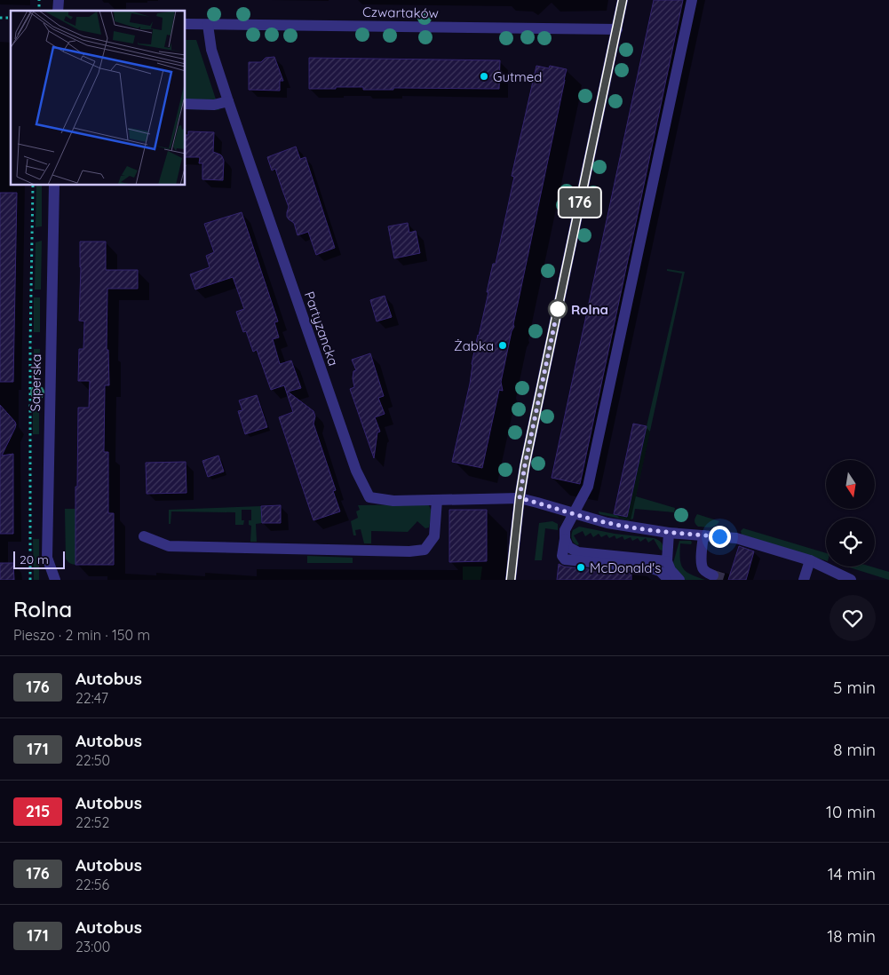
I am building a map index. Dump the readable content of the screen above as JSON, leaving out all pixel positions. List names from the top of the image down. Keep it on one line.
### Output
{"streets":{"street":["Czwartaków","Partyzancka","Saperska"]},"crossings":[["Czwartaków","Partyzancka"]],"places":["Gutmed","Rolna","Żabka","McDonald's"],"lines":["bus line 176"],"scale_bar":"20 m","north":"bottom","page":{"on_map":"176","scale":"20 m","heading":["Rolna","Pieszo · 2 min · 150 m"],"list":[{"mark":"176","name":"Autobus","note":"22:47","value":"5 min"},{"mark":"171","name":"Autobus","note":"22:50","value":"8 min"},{"mark":"215","name":"Autobus","note":"22:52","value":"10 min"},{"mark":"176","name":"Autobus","note":"22:56","value":"14 min"},{"mark":"171","name":"Autobus","note":"23:00","value":"18 min"}]}}
